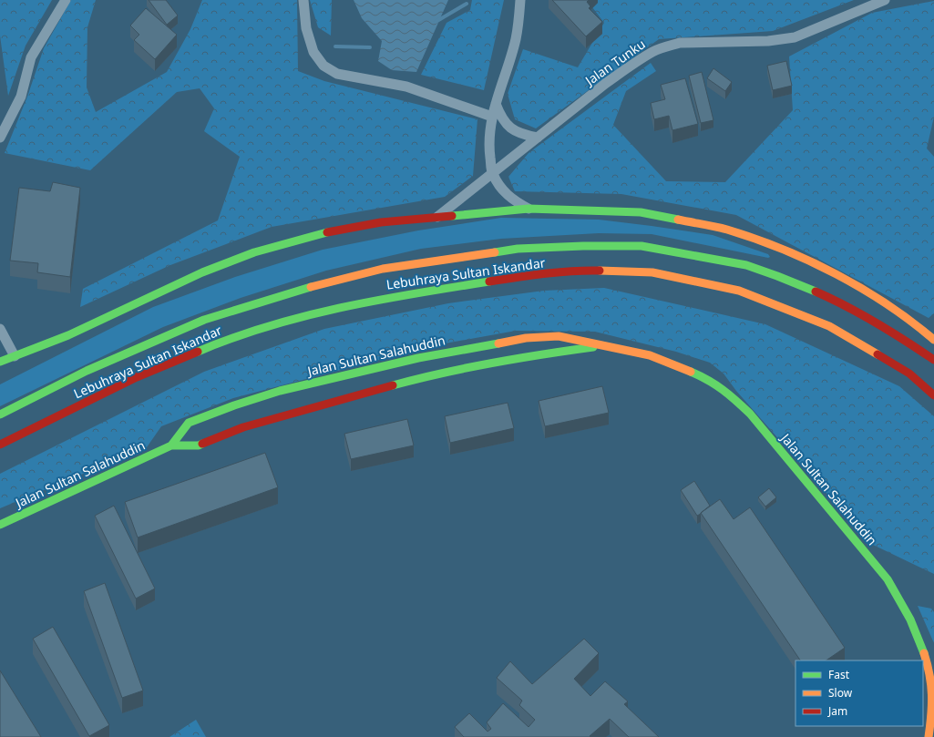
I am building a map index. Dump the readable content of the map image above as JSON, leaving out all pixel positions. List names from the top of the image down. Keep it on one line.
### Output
{"streets":{"main road":["Lebuhraya Sultan Iskandar","Jalan Sultan Salahuddin"],"street":["Jalan Tunku"]},"legend":["Fast","Slow","Jam"]}
